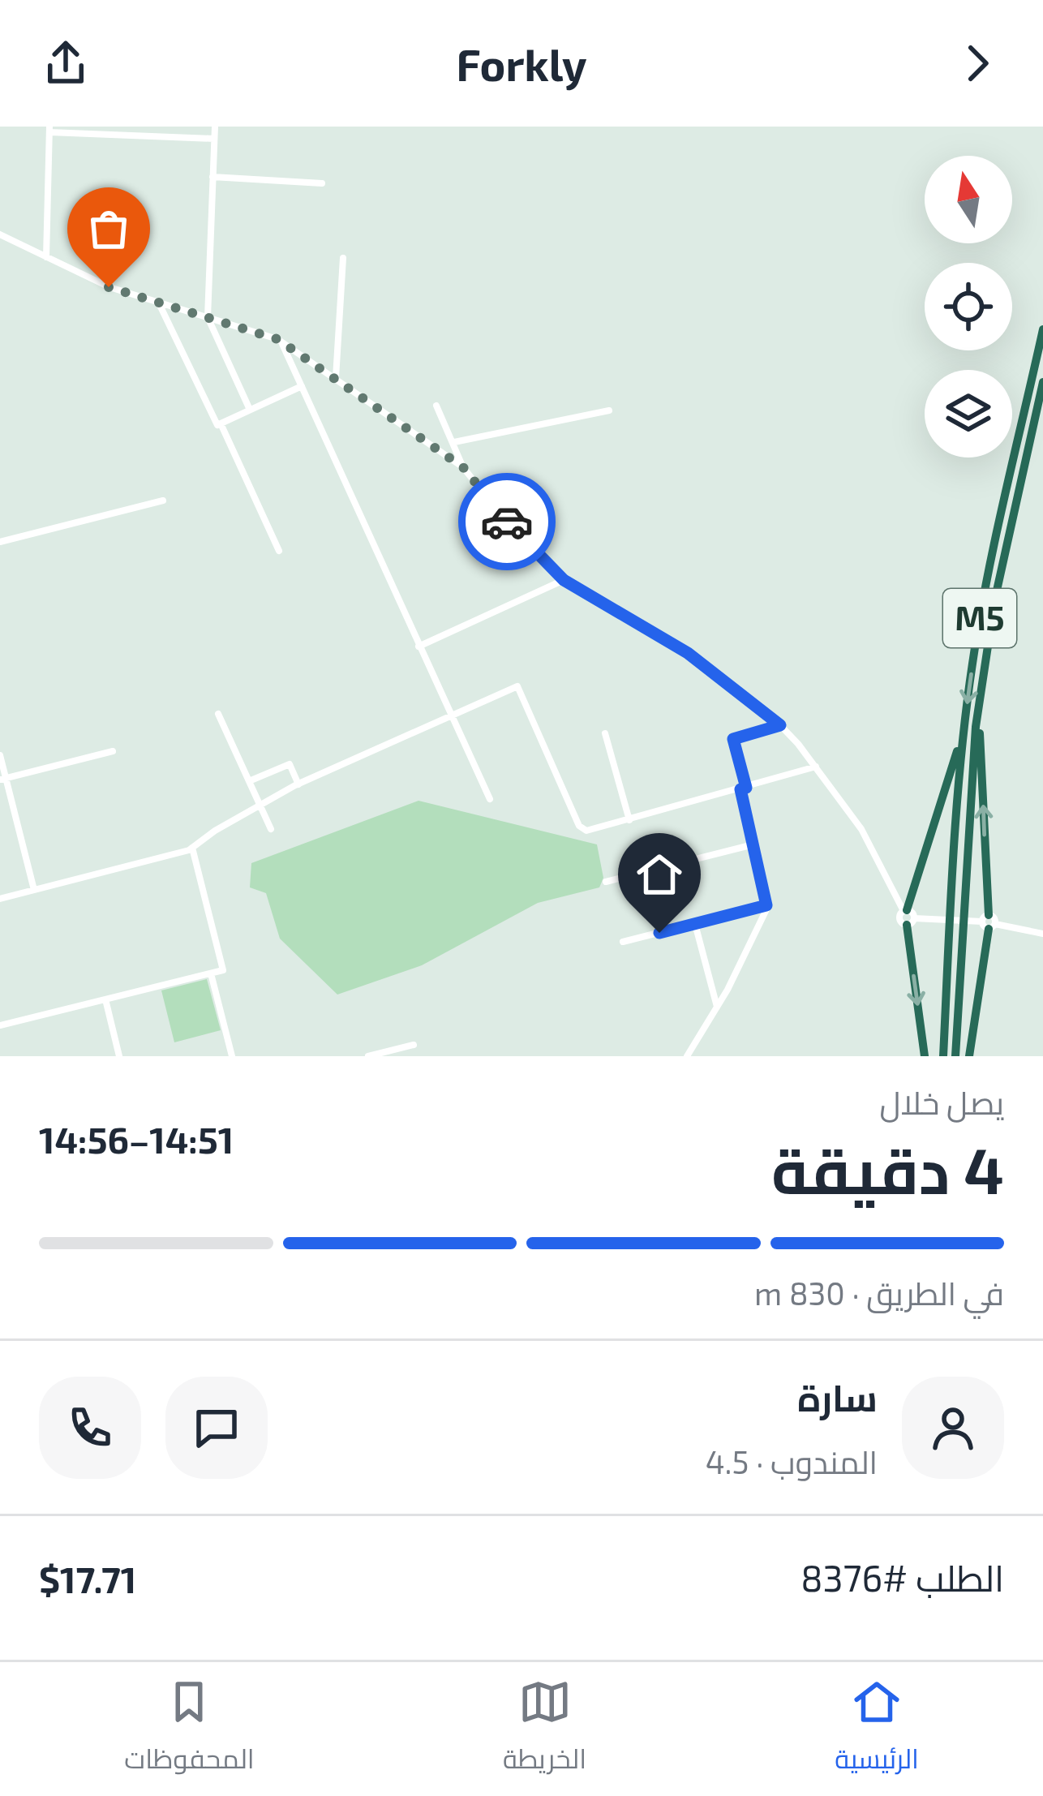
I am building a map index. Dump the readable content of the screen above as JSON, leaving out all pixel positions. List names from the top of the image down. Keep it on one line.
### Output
{"streets":{"highway":["M5"]},"north":"top","page":{"header":"Forkly","heading":["4 دقيقة","يصل خلال","14:51–14:56"],"panel":["سارة","المندوب · 4.5","الطلب #8376","$17.71"],"bar":"في الطريق · 830 m","tabs":["الرئيسية","الخريطة","المحفوظات"]}}
